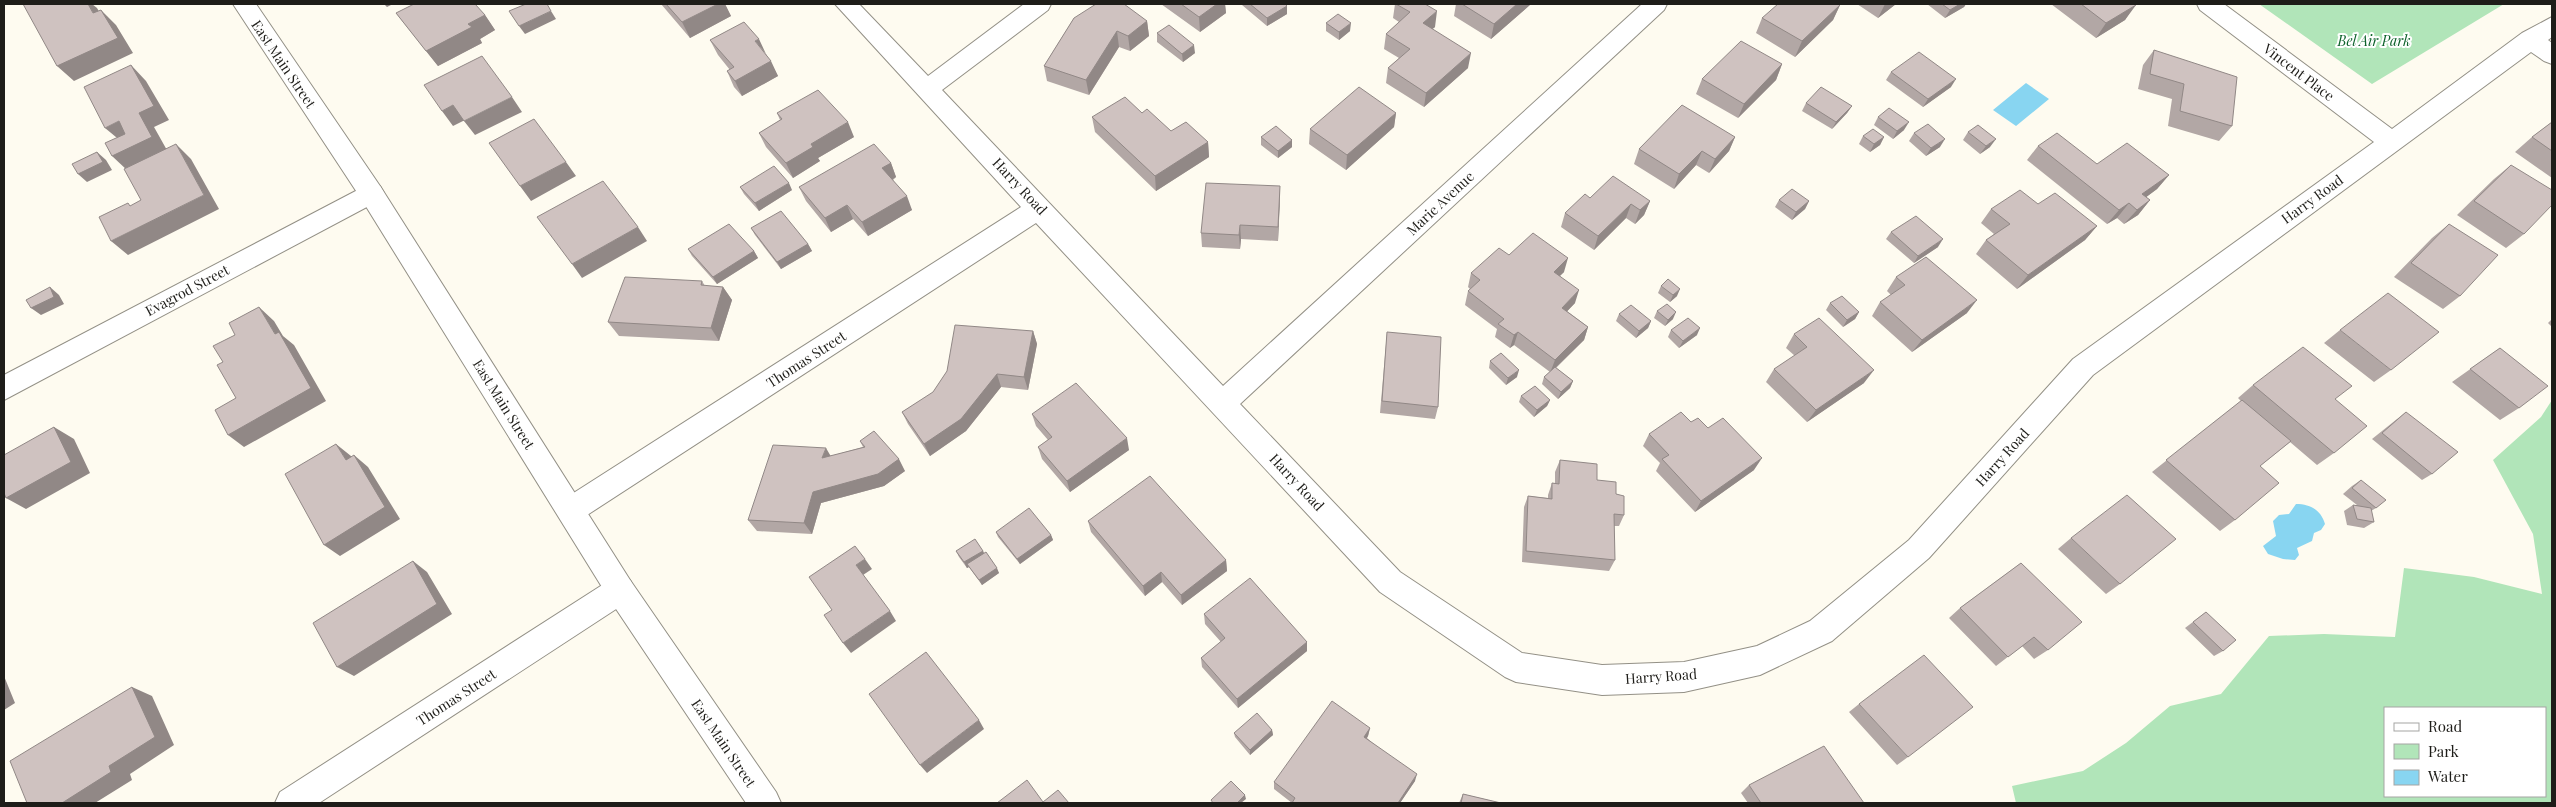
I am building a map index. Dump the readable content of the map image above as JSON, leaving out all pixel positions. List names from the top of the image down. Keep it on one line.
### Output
{"streets":{"street":["East Main Street","Vincent Place","Harry Road","Marie Avenue","Evagrod Street","Thomas Street"]},"crossings":[["East Main Street","Evagrod Street"],["East Main Street","Thomas Street"],["Vincent Place","Harry Road"],["Harry Road","Marie Avenue"],["Harry Road","Thomas Street"]],"parks":["Bel Air Park"],"legend":["Road","Park","Water"]}
